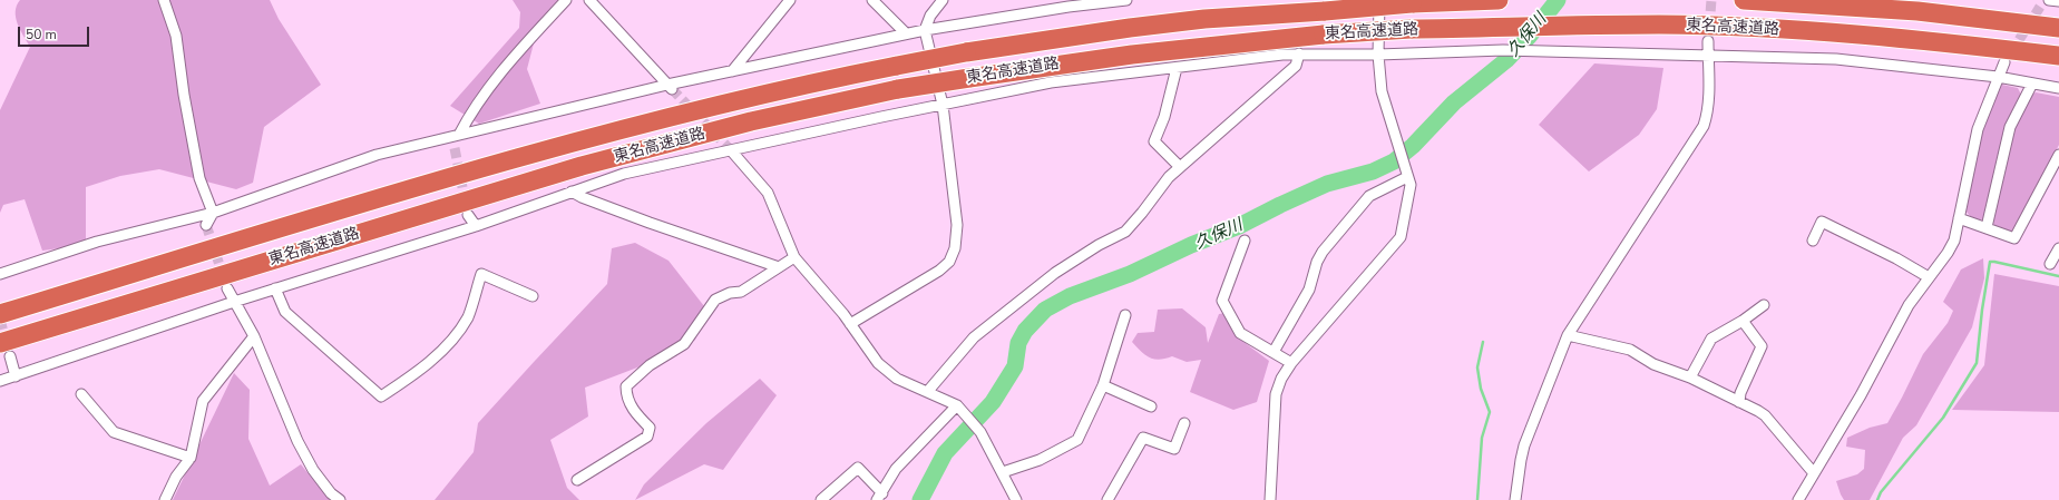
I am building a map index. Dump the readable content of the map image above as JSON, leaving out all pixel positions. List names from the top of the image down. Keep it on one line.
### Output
{"streets":{"highway":["東名高速道路"]},"water":["久保川"],"scale_bar":"50 m"}
